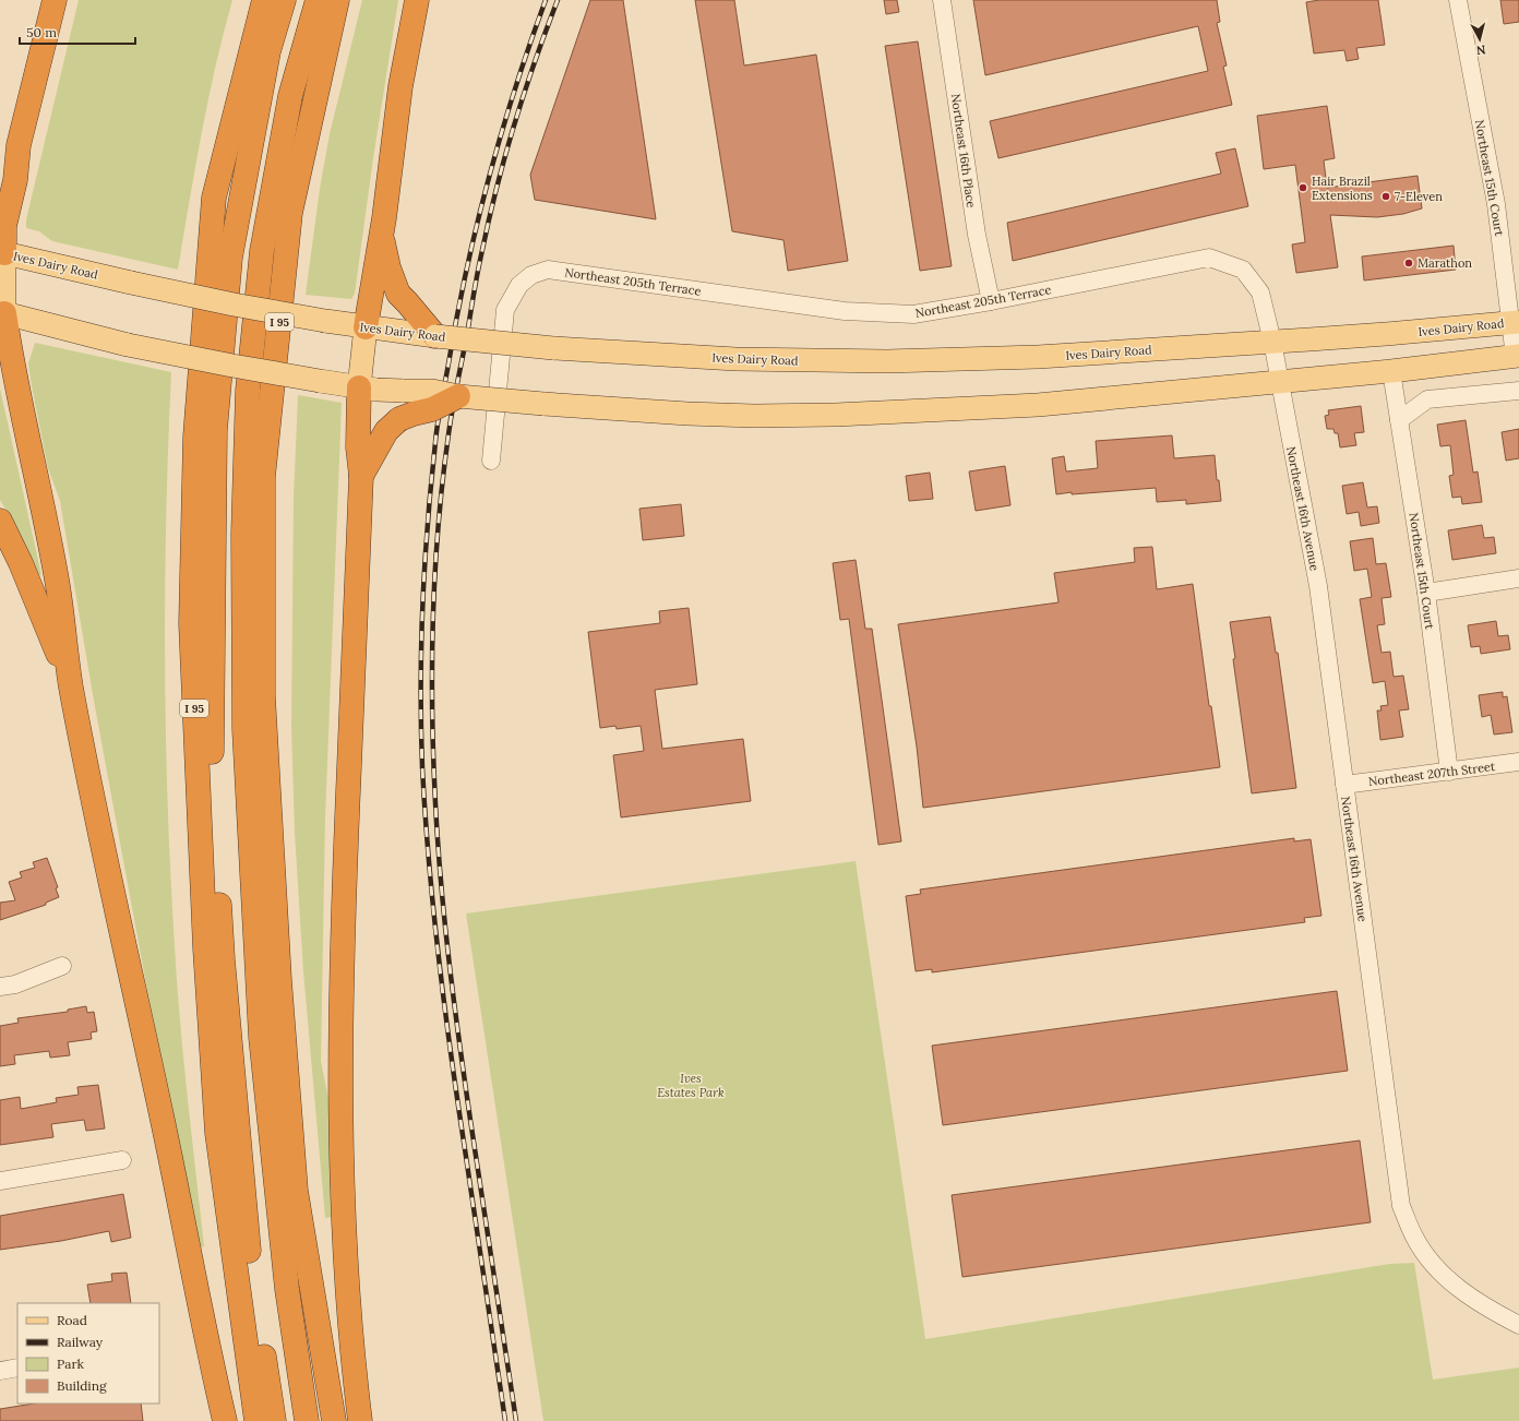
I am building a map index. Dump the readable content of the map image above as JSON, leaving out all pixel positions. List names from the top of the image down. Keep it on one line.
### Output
{"streets":{"highway":["I 95"],"main road":["Ives Dairy Road"],"street":["Northeast 16th Place","Northeast 15th Court","Northeast 205th Terrace","Northeast 16th Avenue","Northeast 207th Street"]},"crossings":[["Northeast 16th Place","Northeast 205th Terrace"],["Northeast 15th Court","Ives Dairy Road"],["Northeast 15th Court","Northeast 207th Street"],["Ives Dairy Road","Northeast 205th Terrace"],["Ives Dairy Road","Northeast 16th Avenue"],["Northeast 205th Terrace","Northeast 16th Avenue"],["Northeast 16th Avenue","Northeast 207th Street"]],"parks":["Ives Estates Park"],"places":["Hair Brazil Extensions","7-Eleven","Marathon"],"legend":["Road","Railway","Park","Building"],"scale_bar":"50 m","north":"bottom"}
